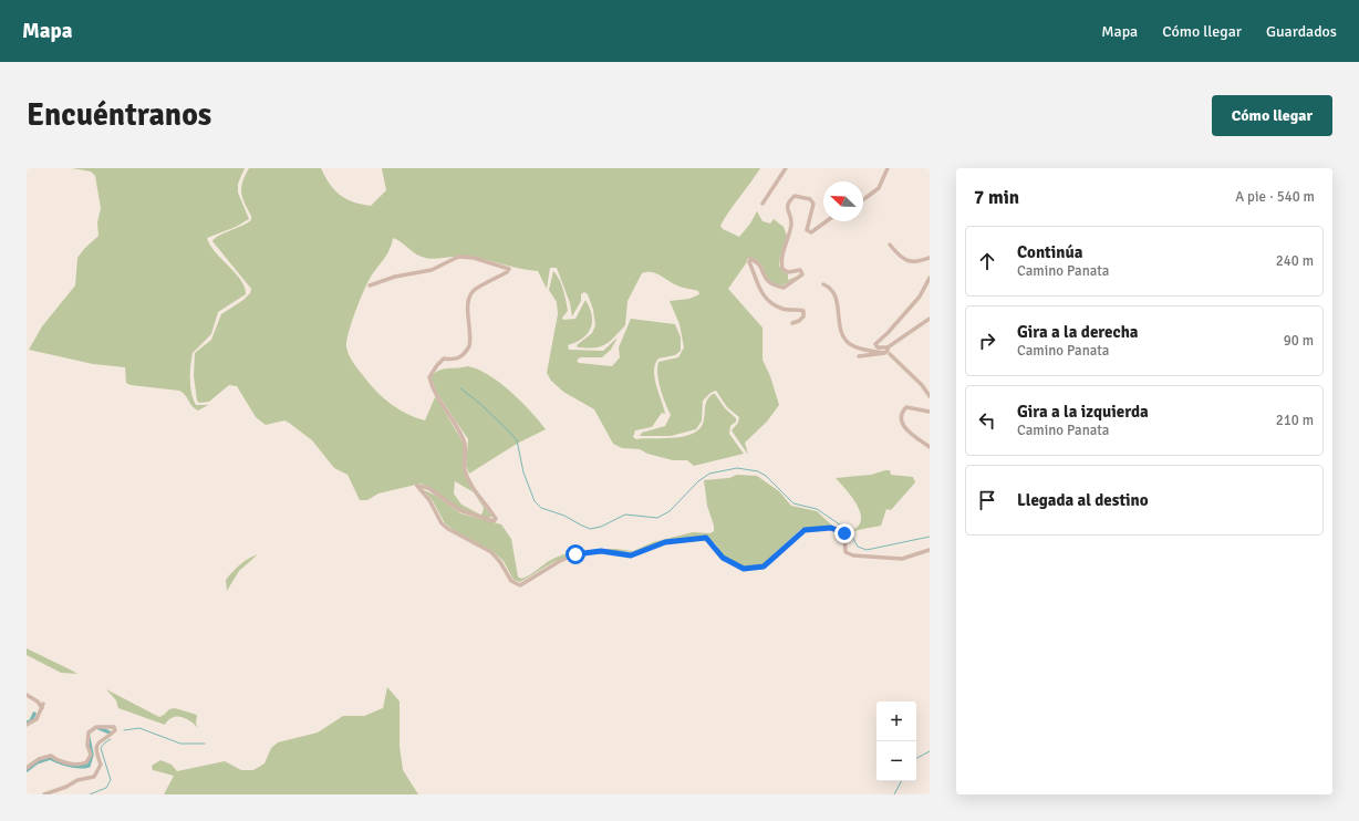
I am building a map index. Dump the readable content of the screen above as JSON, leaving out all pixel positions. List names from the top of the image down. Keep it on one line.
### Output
{"north":"top left","page":{"header":"Mapa","nav":["Mapa","Cómo llegar","Guardados"],"buttons":"Cómo llegar","title":"Encuéntranos","heading":["7 min","A pie · 540 m"],"list":[["Continúa","Camino Panata","240 m"],["Gira a la derecha","Camino Panata","90 m"],["Gira a la izquierda","Camino Panata","210 m"],"Llegada al destino"],"map_buttons":["+","−"]}}
